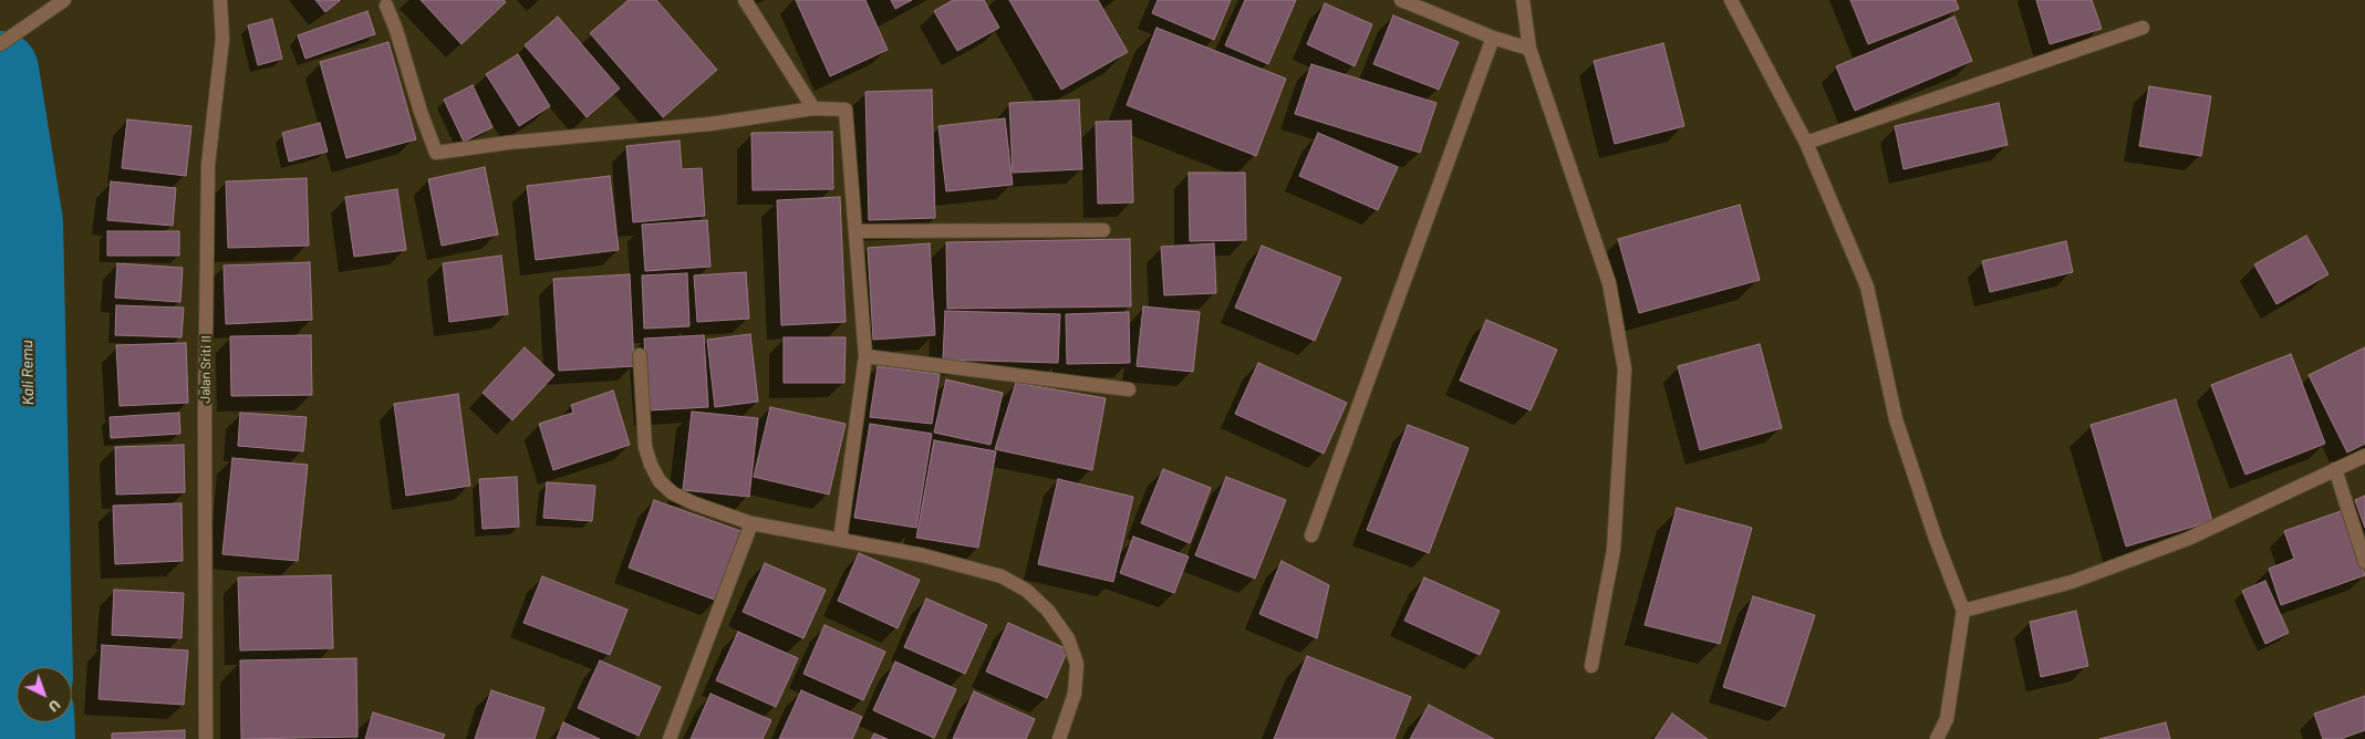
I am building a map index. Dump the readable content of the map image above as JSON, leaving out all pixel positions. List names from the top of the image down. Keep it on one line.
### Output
{"streets":{"street":["Jalan Sriti II"]},"water":["Kali Remu"],"north":"bottom right"}
